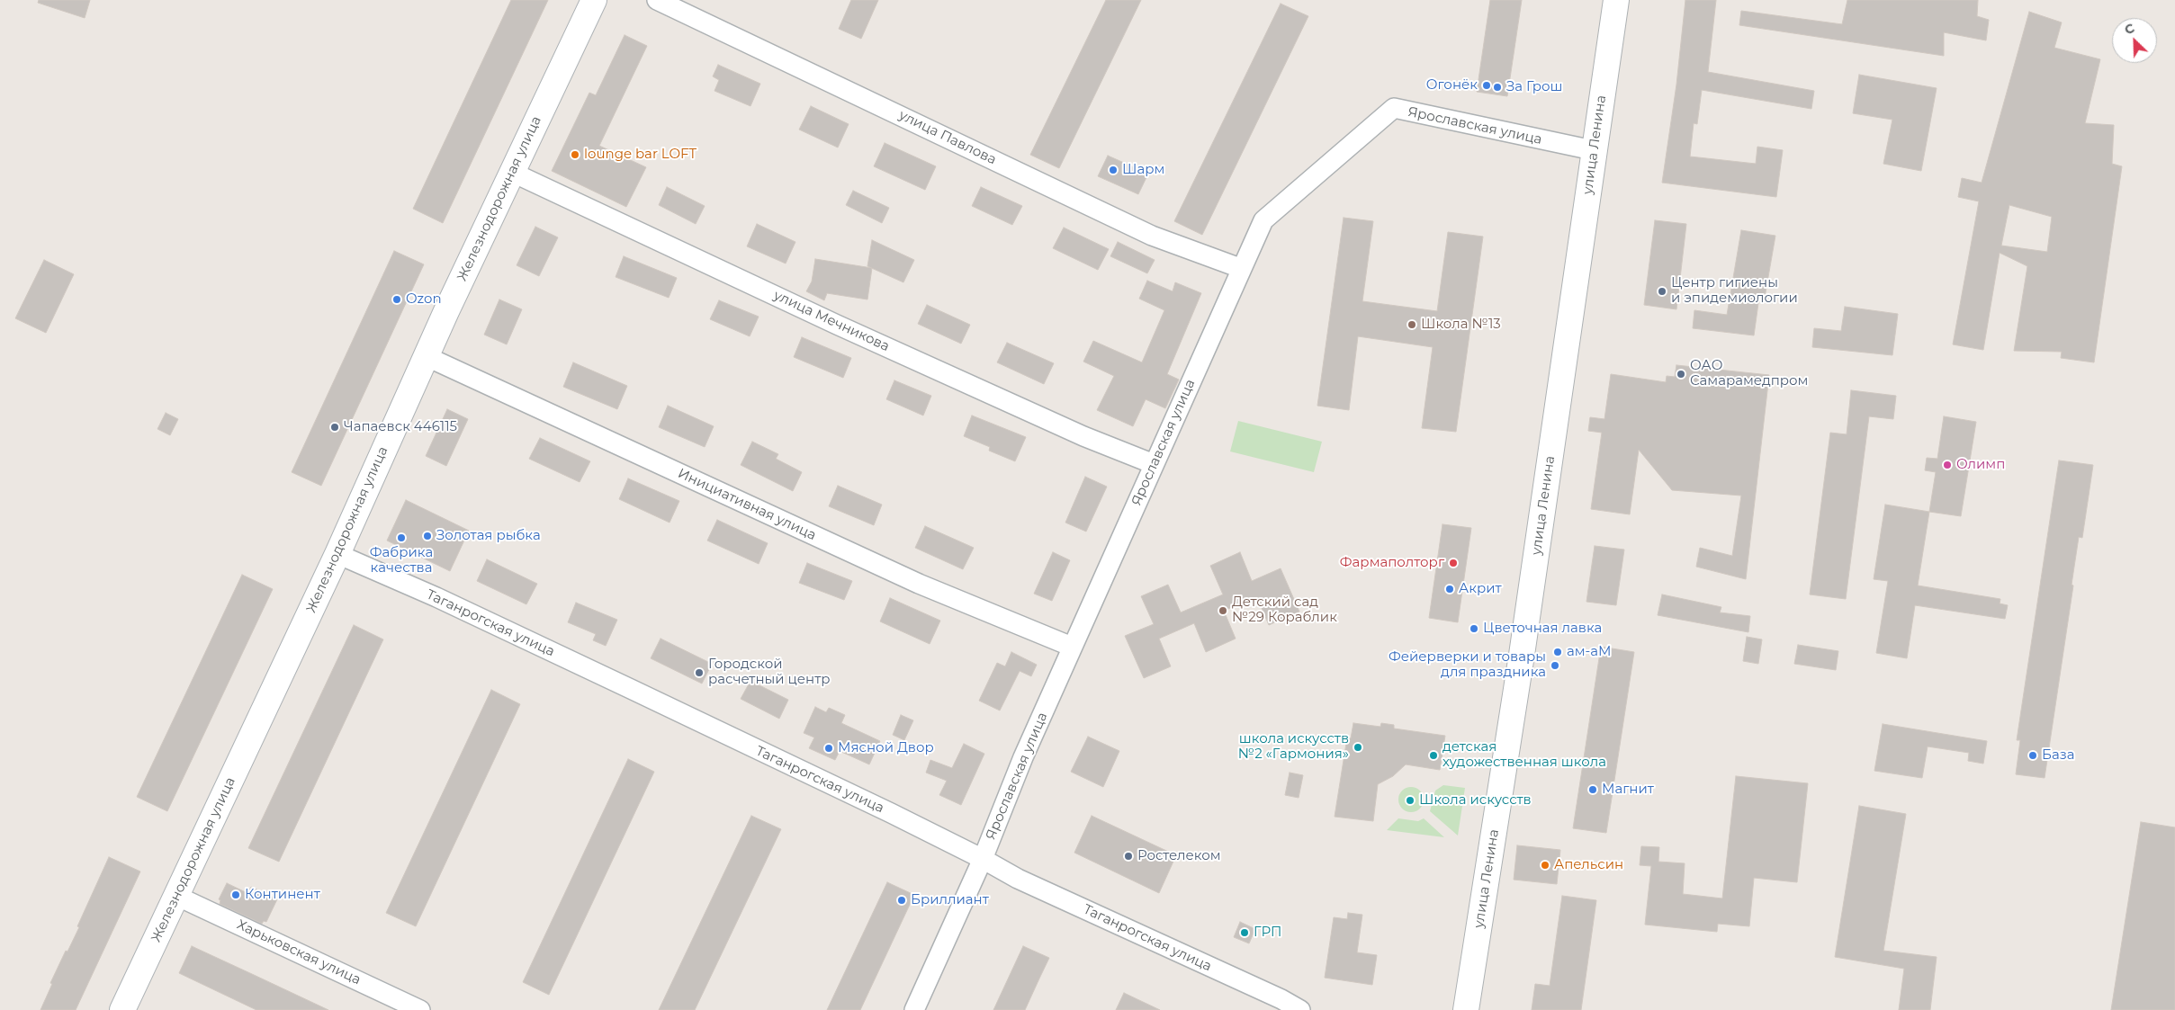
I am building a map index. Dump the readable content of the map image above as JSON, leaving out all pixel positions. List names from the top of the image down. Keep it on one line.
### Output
{"streets":{"main road":["улица Ленина","Железнодорожная улица"],"street":["Ярославская улица","улица Павлова","улица Мечникова","Инициативная улица","Таганрогская улица","Харьковская улица"]},"crossings":[["Ярославская улица","улица Павлова"],["Ярославская улица","улица Ленина"],["Ярославская улица","улица Мечникова"],["Ярославская улица","Инициативная улица"],["Ярославская улица","Таганрогская улица"],["Железнодорожная улица","улица Мечникова"],["Железнодорожная улица","Инициативная улица"],["Железнодорожная улица","Таганрогская улица"],["Железнодорожная улица","Харьковская улица"]],"places":["Огонёк","За Грош","lounge bar LOFT","Шарм","Центр гигиены и эпидемиологии","Ozon","Школа №13","ОАО Самарамедпром","Чапаевск 446115","Олимп","Золотая рыбка","Фабрика качества","Фармаполторг","Акрит","Детский сад №29 Кораблик","Цветочная лавка","ам-аМ","Фейерверки и товары для праздника","Городской расчетный центр","школа искусств №2 «Гармония»","Мясной Двор","детская художественная школа","База","Магнит","Школа искусств","Ростелеком","Апельсин","Континент","Бриллиант","ГРП"],"north":"top left"}
